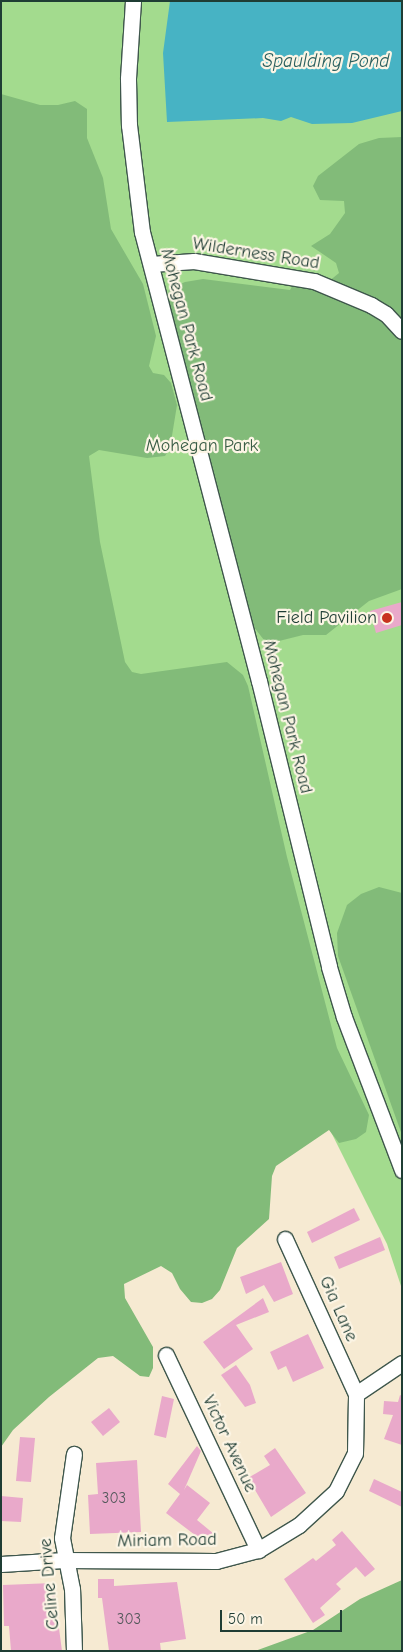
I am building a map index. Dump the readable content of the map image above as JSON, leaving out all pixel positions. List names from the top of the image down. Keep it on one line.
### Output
{"streets":{"street":["Wilderness Road","Mohegan Park Road","Gia Lane","Victor Avenue","Miriam Road","Celine Drive"]},"crossings":[["Wilderness Road","Mohegan Park Road"],["Gia Lane","Miriam Road"],["Victor Avenue","Miriam Road"],["Miriam Road","Celine Drive"]],"water":["Spaulding Pond"],"parks":["Mohegan Park"],"places":["Field Pavilion"],"house_numbers":["303","303"],"scale_bar":"50 m"}
